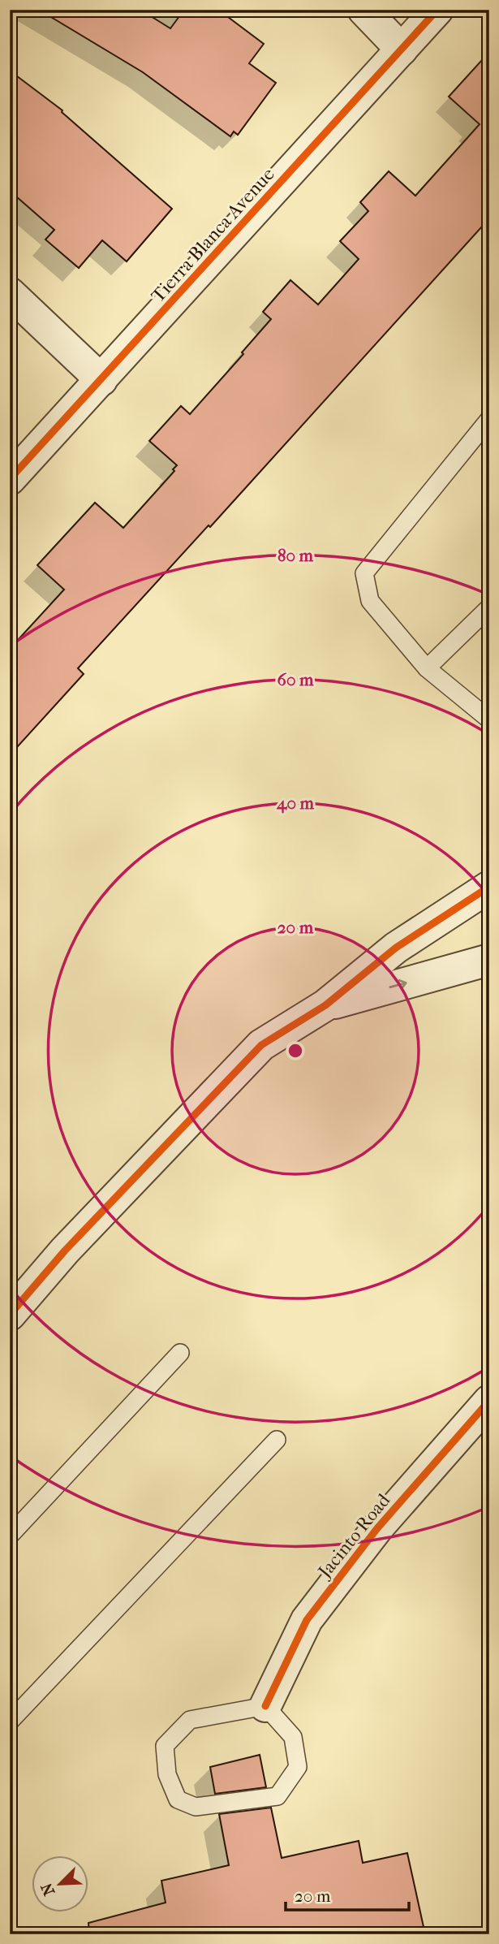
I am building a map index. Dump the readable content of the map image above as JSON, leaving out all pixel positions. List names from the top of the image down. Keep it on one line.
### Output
{"streets":{"street":["Tierra Blanca Avenue","Jacinto Road"]},"scale_bar":"20 m","north":"bottom left","rings":["80 m","60 m","40 m","20 m"]}
